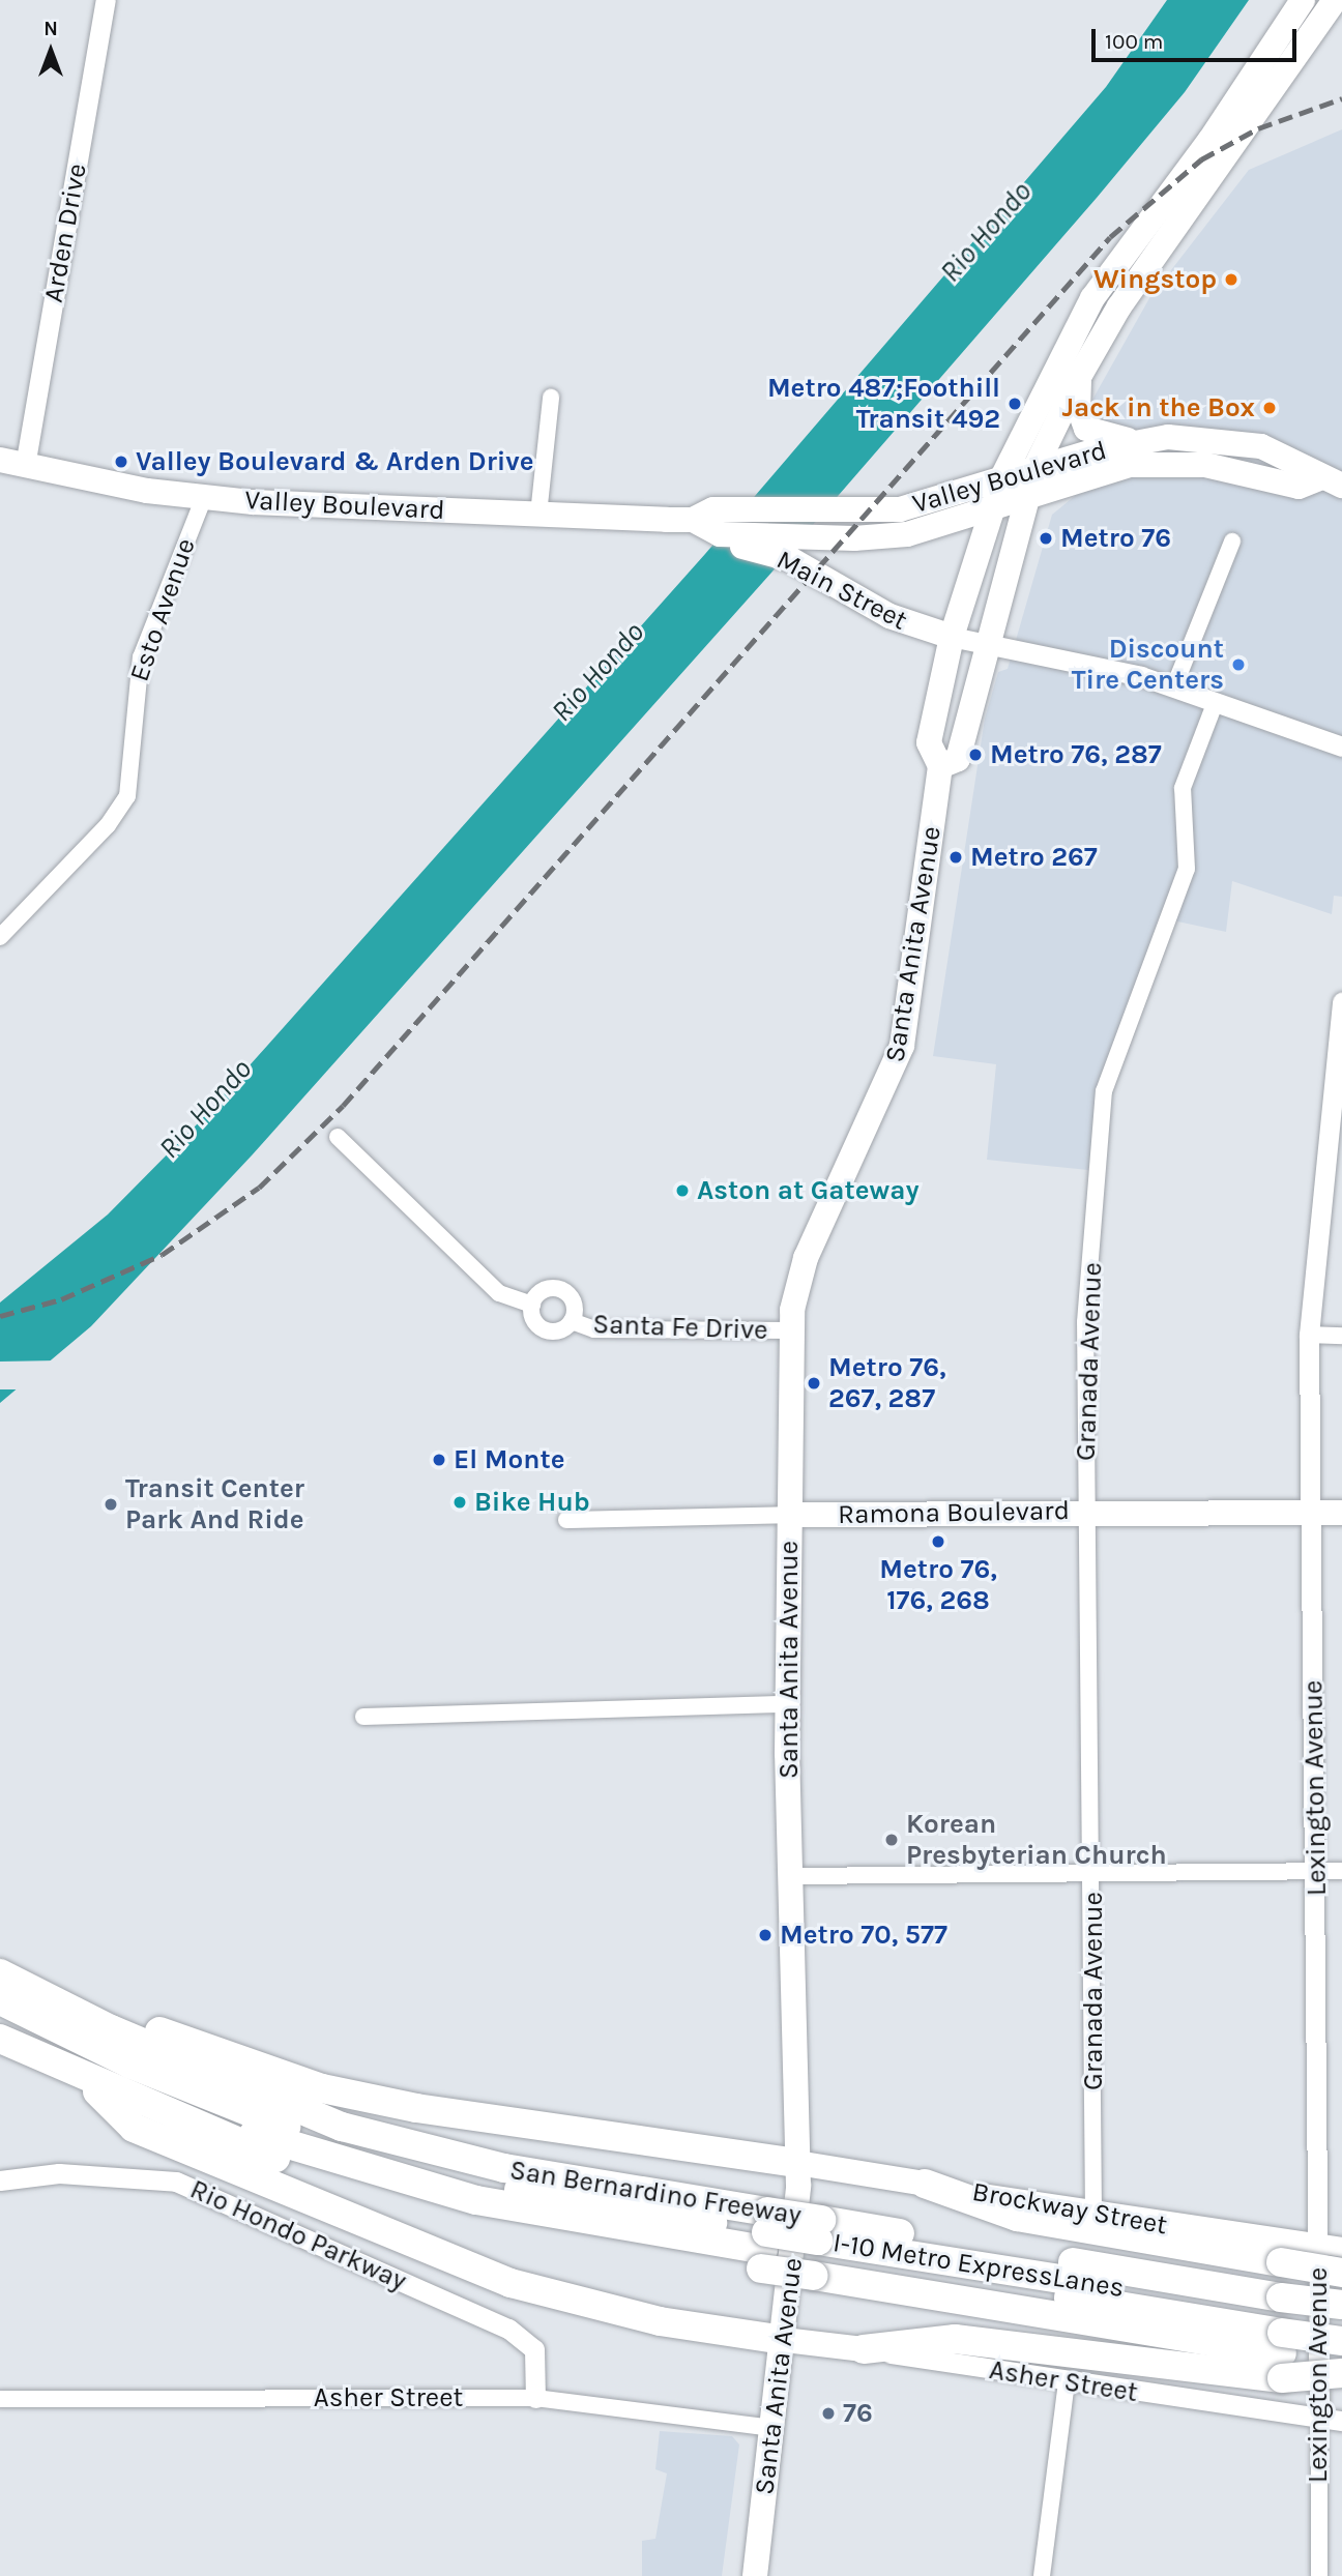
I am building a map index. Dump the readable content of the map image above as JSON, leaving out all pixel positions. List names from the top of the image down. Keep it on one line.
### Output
{"streets":{"highway":["San Bernardino Freeway"],"main road":["Valley Boulevard","Main Street","Santa Anita Avenue","Ramona Boulevard","Brockway Street","Asher Street"],"street":["Arden Drive","Esto Avenue","Santa Fe Drive","Granada Avenue","Lexington Avenue","Rio Hondo Parkway"]},"crossings":[["Arden Drive","Valley Boulevard"],["Valley Boulevard","Main Street"],["Valley Boulevard","Esto Avenue"],["Valley Boulevard","Santa Anita Avenue"],["Main Street","Santa Anita Avenue"],["Main Street","Granada Avenue"],["Santa Anita Avenue","Santa Fe Drive"],["Santa Anita Avenue","Ramona Boulevard"],["Santa Anita Avenue","Brockway Street"],["Santa Anita Avenue","Asher Street"],["Granada Avenue","Ramona Boulevard"],["Granada Avenue","Brockway Street"],["Ramona Boulevard","Lexington Avenue"],["Lexington Avenue","Brockway Street"],["Lexington Avenue","Asher Street"],["Rio Hondo Parkway","Asher Street"]],"water":["Rio Hondo"],"places":["Wingstop","Metro 487;Foothill Transit 492","Jack in the Box","Valley Boulevard & Arden Drive","Metro 76","Discount Tire Centers","Metro 76, 287","Metro 267","Aston at Gateway","Metro 76, 267, 287","El Monte","Bike Hub","Transit Center Park And Ride","Metro 76, 176, 268","Korean Presbyterian Church","Metro 70, 577","76"],"scale_bar":"100 m","north":"top"}
